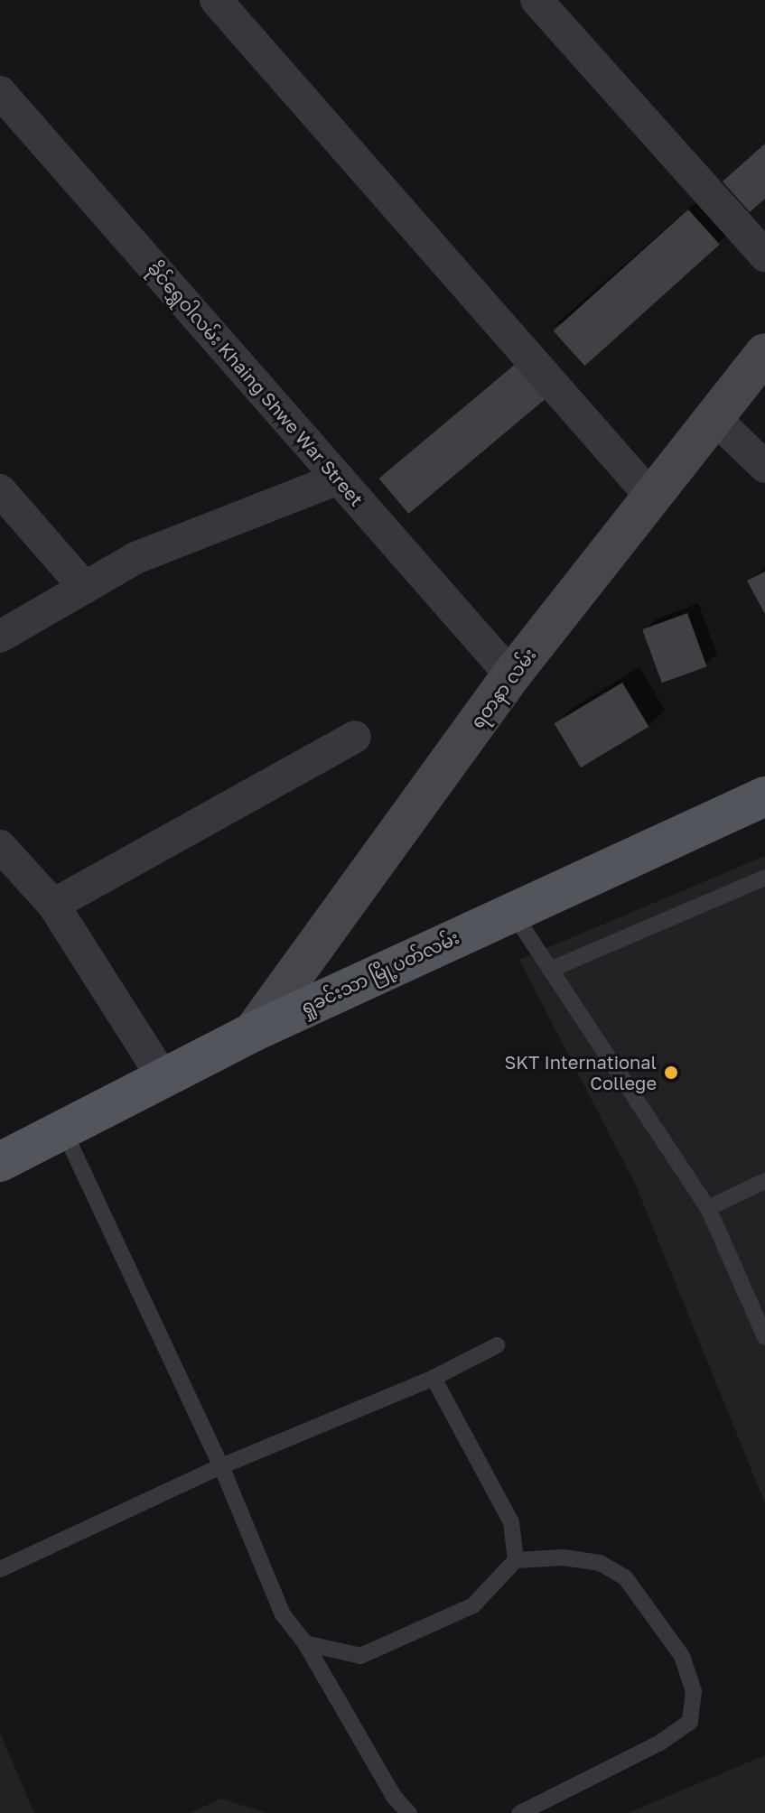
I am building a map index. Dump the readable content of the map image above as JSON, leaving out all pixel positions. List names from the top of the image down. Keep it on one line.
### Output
{"streets":{"main road":["ရတနာ လမ်း","ရှုခင်းသာ မြို့ပတ်လမ်း"],"street":["ခိုင်ရွှေဝါလမ်း Khaing Shwe War Street"]},"crossings":[["ခိုင်ရွှေဝါလမ်း Khaing Shwe War Street","ရတနာ လမ်း"],["ရတနာ လမ်း","ရှုခင်းသာ မြို့ပတ်လမ်း"]],"places":["SKT International College"]}
